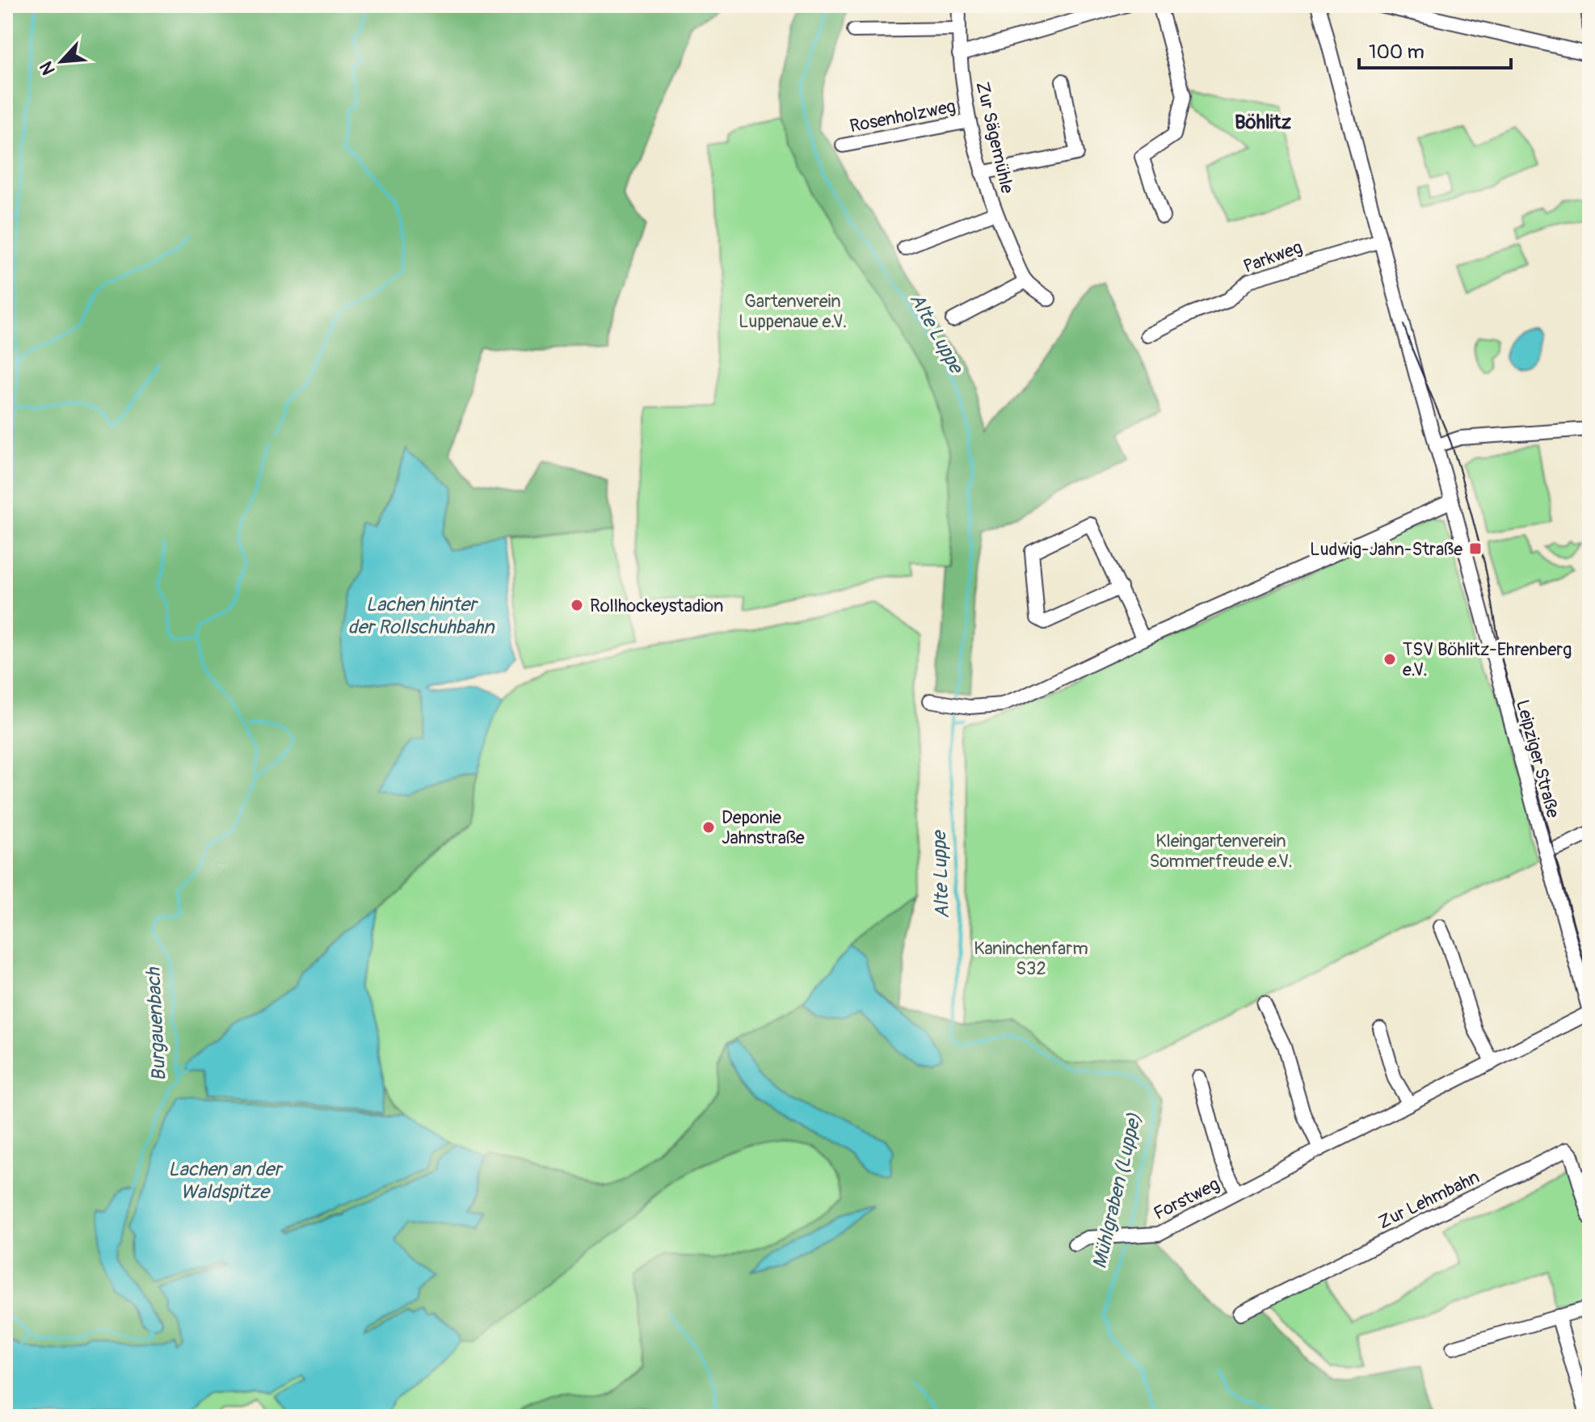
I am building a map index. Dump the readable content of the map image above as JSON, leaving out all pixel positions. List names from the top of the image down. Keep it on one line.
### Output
{"streets":{"street":["Rosenholzweg","Zur Sägemühle","Parkweg","Leipziger Straße","Forstweg","Zur Lehmbahn"]},"crossings":[["Rosenholzweg","Zur Sägemühle"],["Parkweg","Leipziger Straße"],["Leipziger Straße","Forstweg"]],"districts":["Böhlitz"],"water":["Alte Luppe","Lachen hinter der Rollschuhbahn","Burgauenbach","Lachen an der Waldspitze","Mühlgraben (Luppe)"],"parks":["Gartenverein Luppenaue e.V.","Kleingartenverein Sommerfreude e.V.","Kaninchenfarm S32"],"places":{"transit":["Ludwig-Jahn-Straße"],"other":["Rollhockeystadion","TSV Böhlitz-Ehrenberg e.V.","Deponie Jahnstraße"]},"scale_bar":"100 m","north":"bottom left"}
